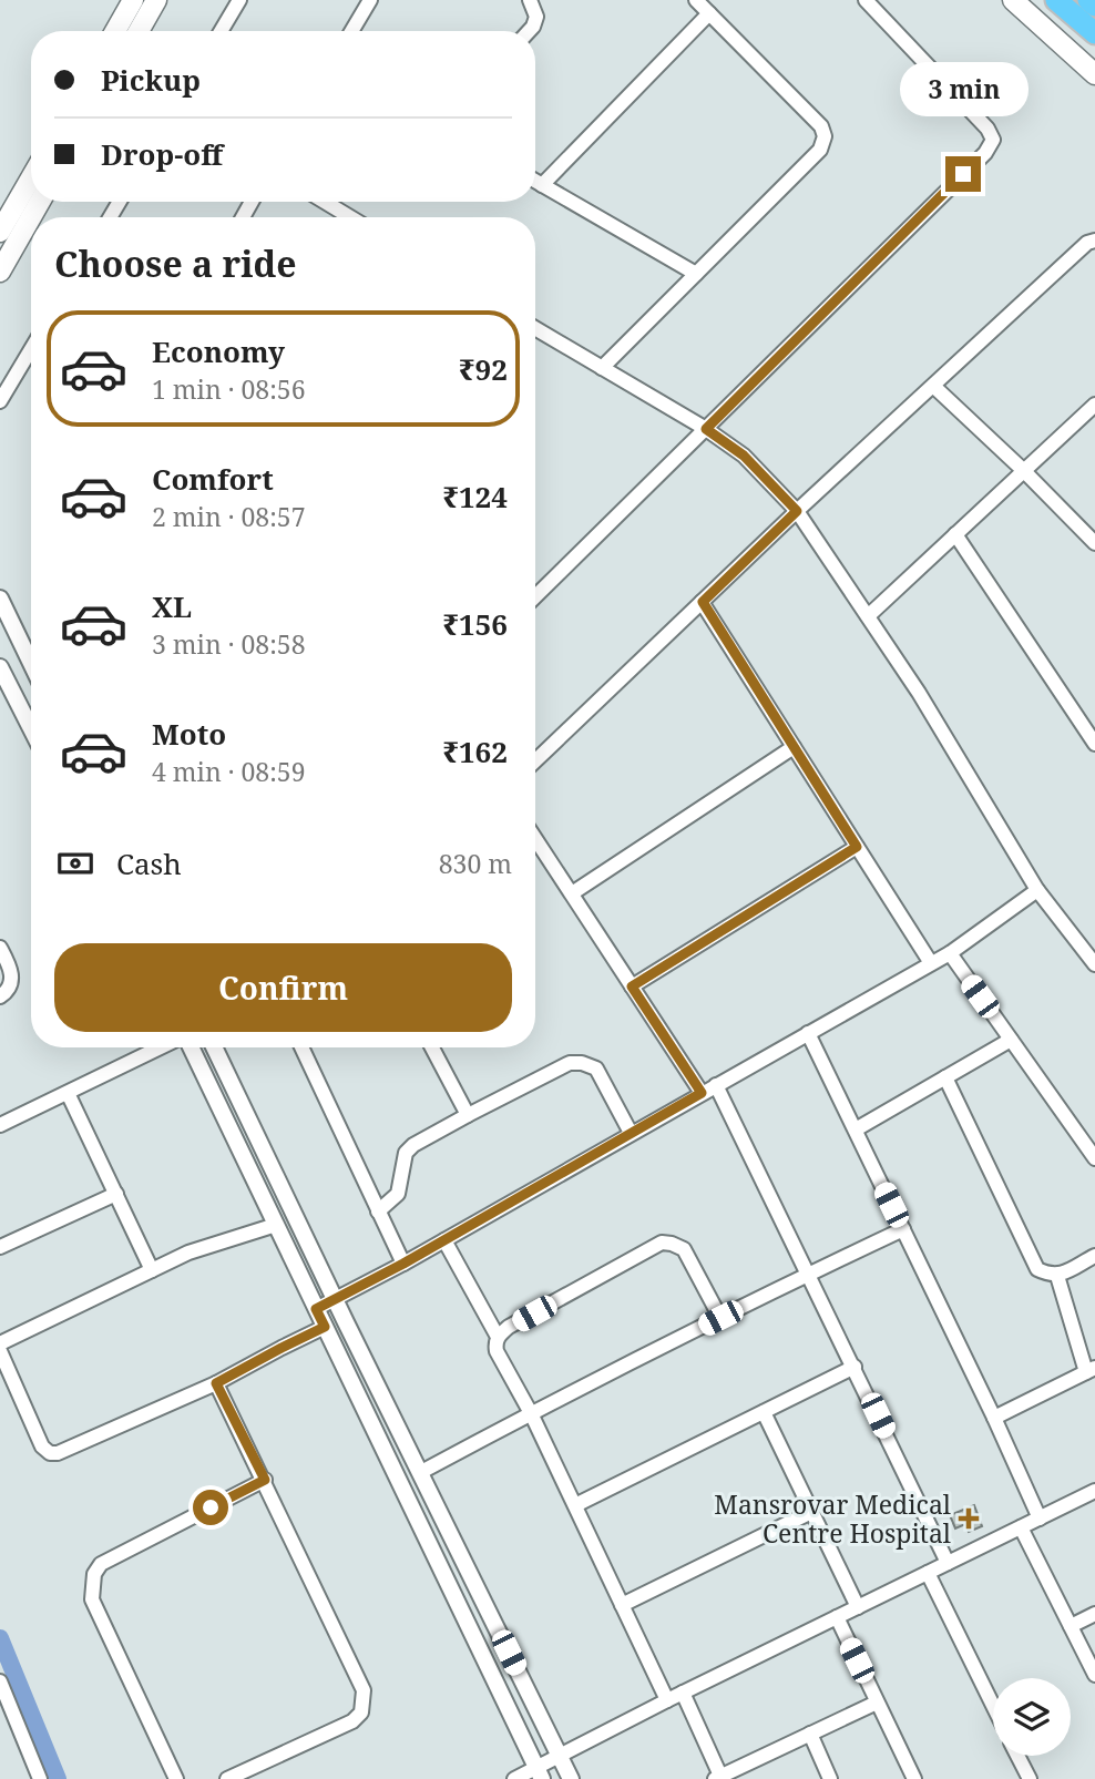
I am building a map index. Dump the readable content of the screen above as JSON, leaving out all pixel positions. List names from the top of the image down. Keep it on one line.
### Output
{"places":{"health":["Mansrovar Medical Centre Hospital"]},"page":{"banner":["Pickup","Drop-off"],"bubble":"3 min","heading":"Choose a ride","list":[{"name":"Economy","note":"1 min · 08:56","value":"₹92"},{"name":"Comfort","note":"2 min · 08:57","value":"₹124"},{"name":"XL","note":"3 min · 08:58","value":"₹156"},{"name":"Moto","note":"4 min · 08:59","value":"₹162"}],"pay":["Cash","830 m"],"buttons":"Confirm"}}
